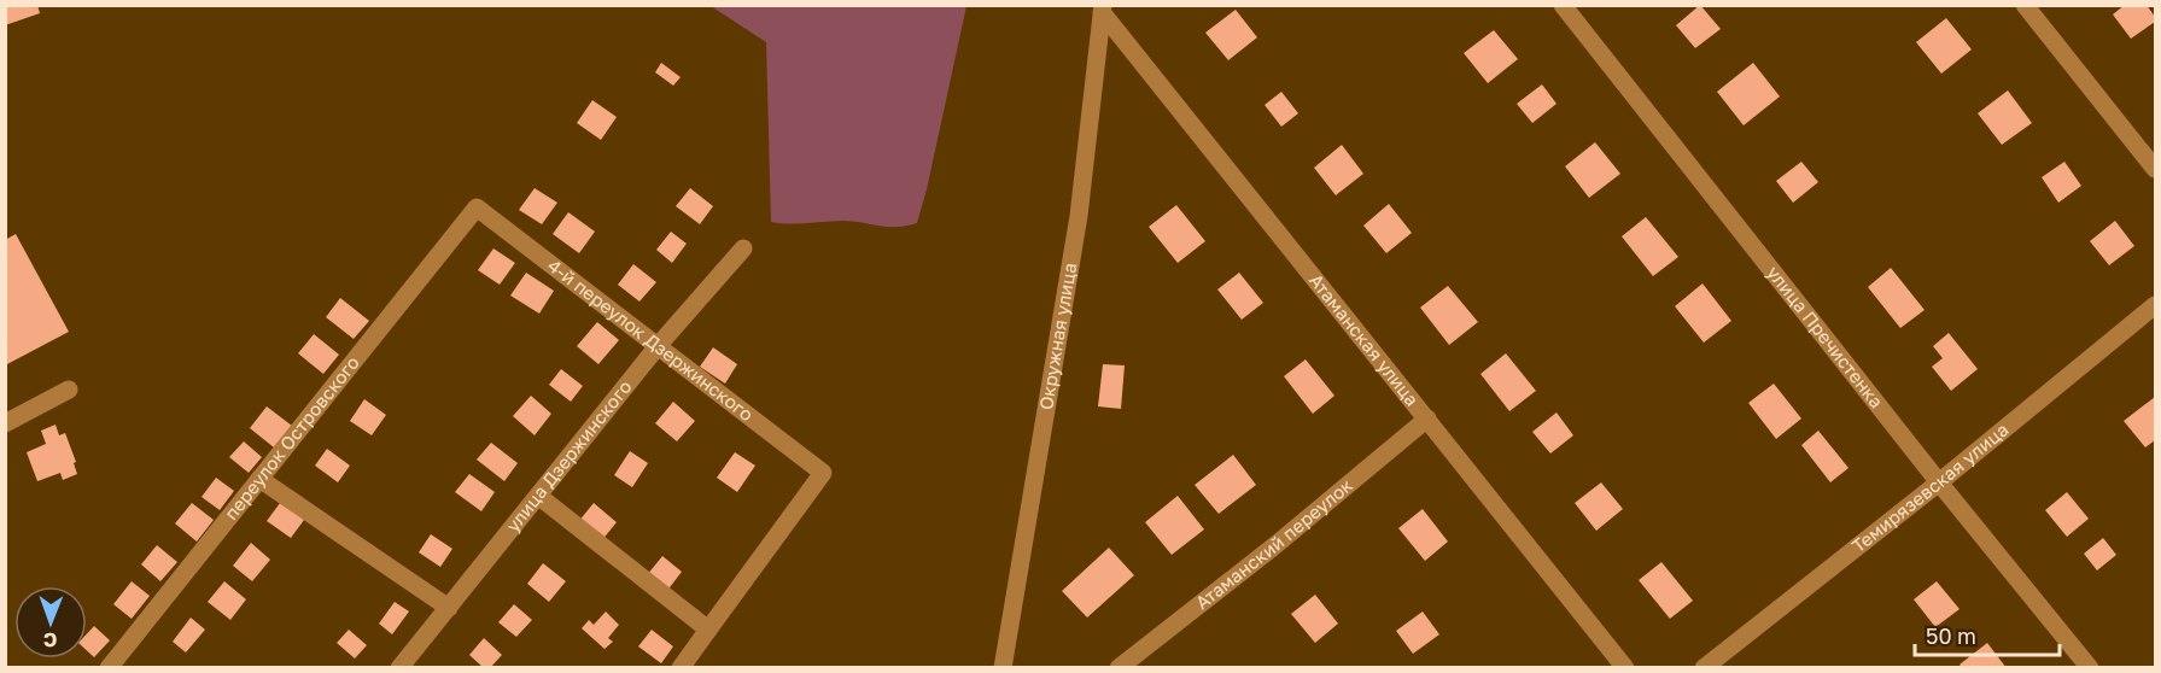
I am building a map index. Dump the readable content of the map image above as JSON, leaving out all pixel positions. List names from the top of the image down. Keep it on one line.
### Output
{"streets":{"street":["Окружная улица","улица Пречистенка","Атаманская улица","4-й переулок Дзержинского","переулок Островского","улица Дзержинского","Темирязевская улица","Атаманский переулок"]},"crossings":[["Окружная улица","Атаманская улица"],["улица Пречистенка","Темирязевская улица"],["Атаманская улица","Атаманский переулок"],["4-й переулок Дзержинского","переулок Островского"],["4-й переулок Дзержинского","улица Дзержинского"]],"scale_bar":"50 m","north":"bottom"}
